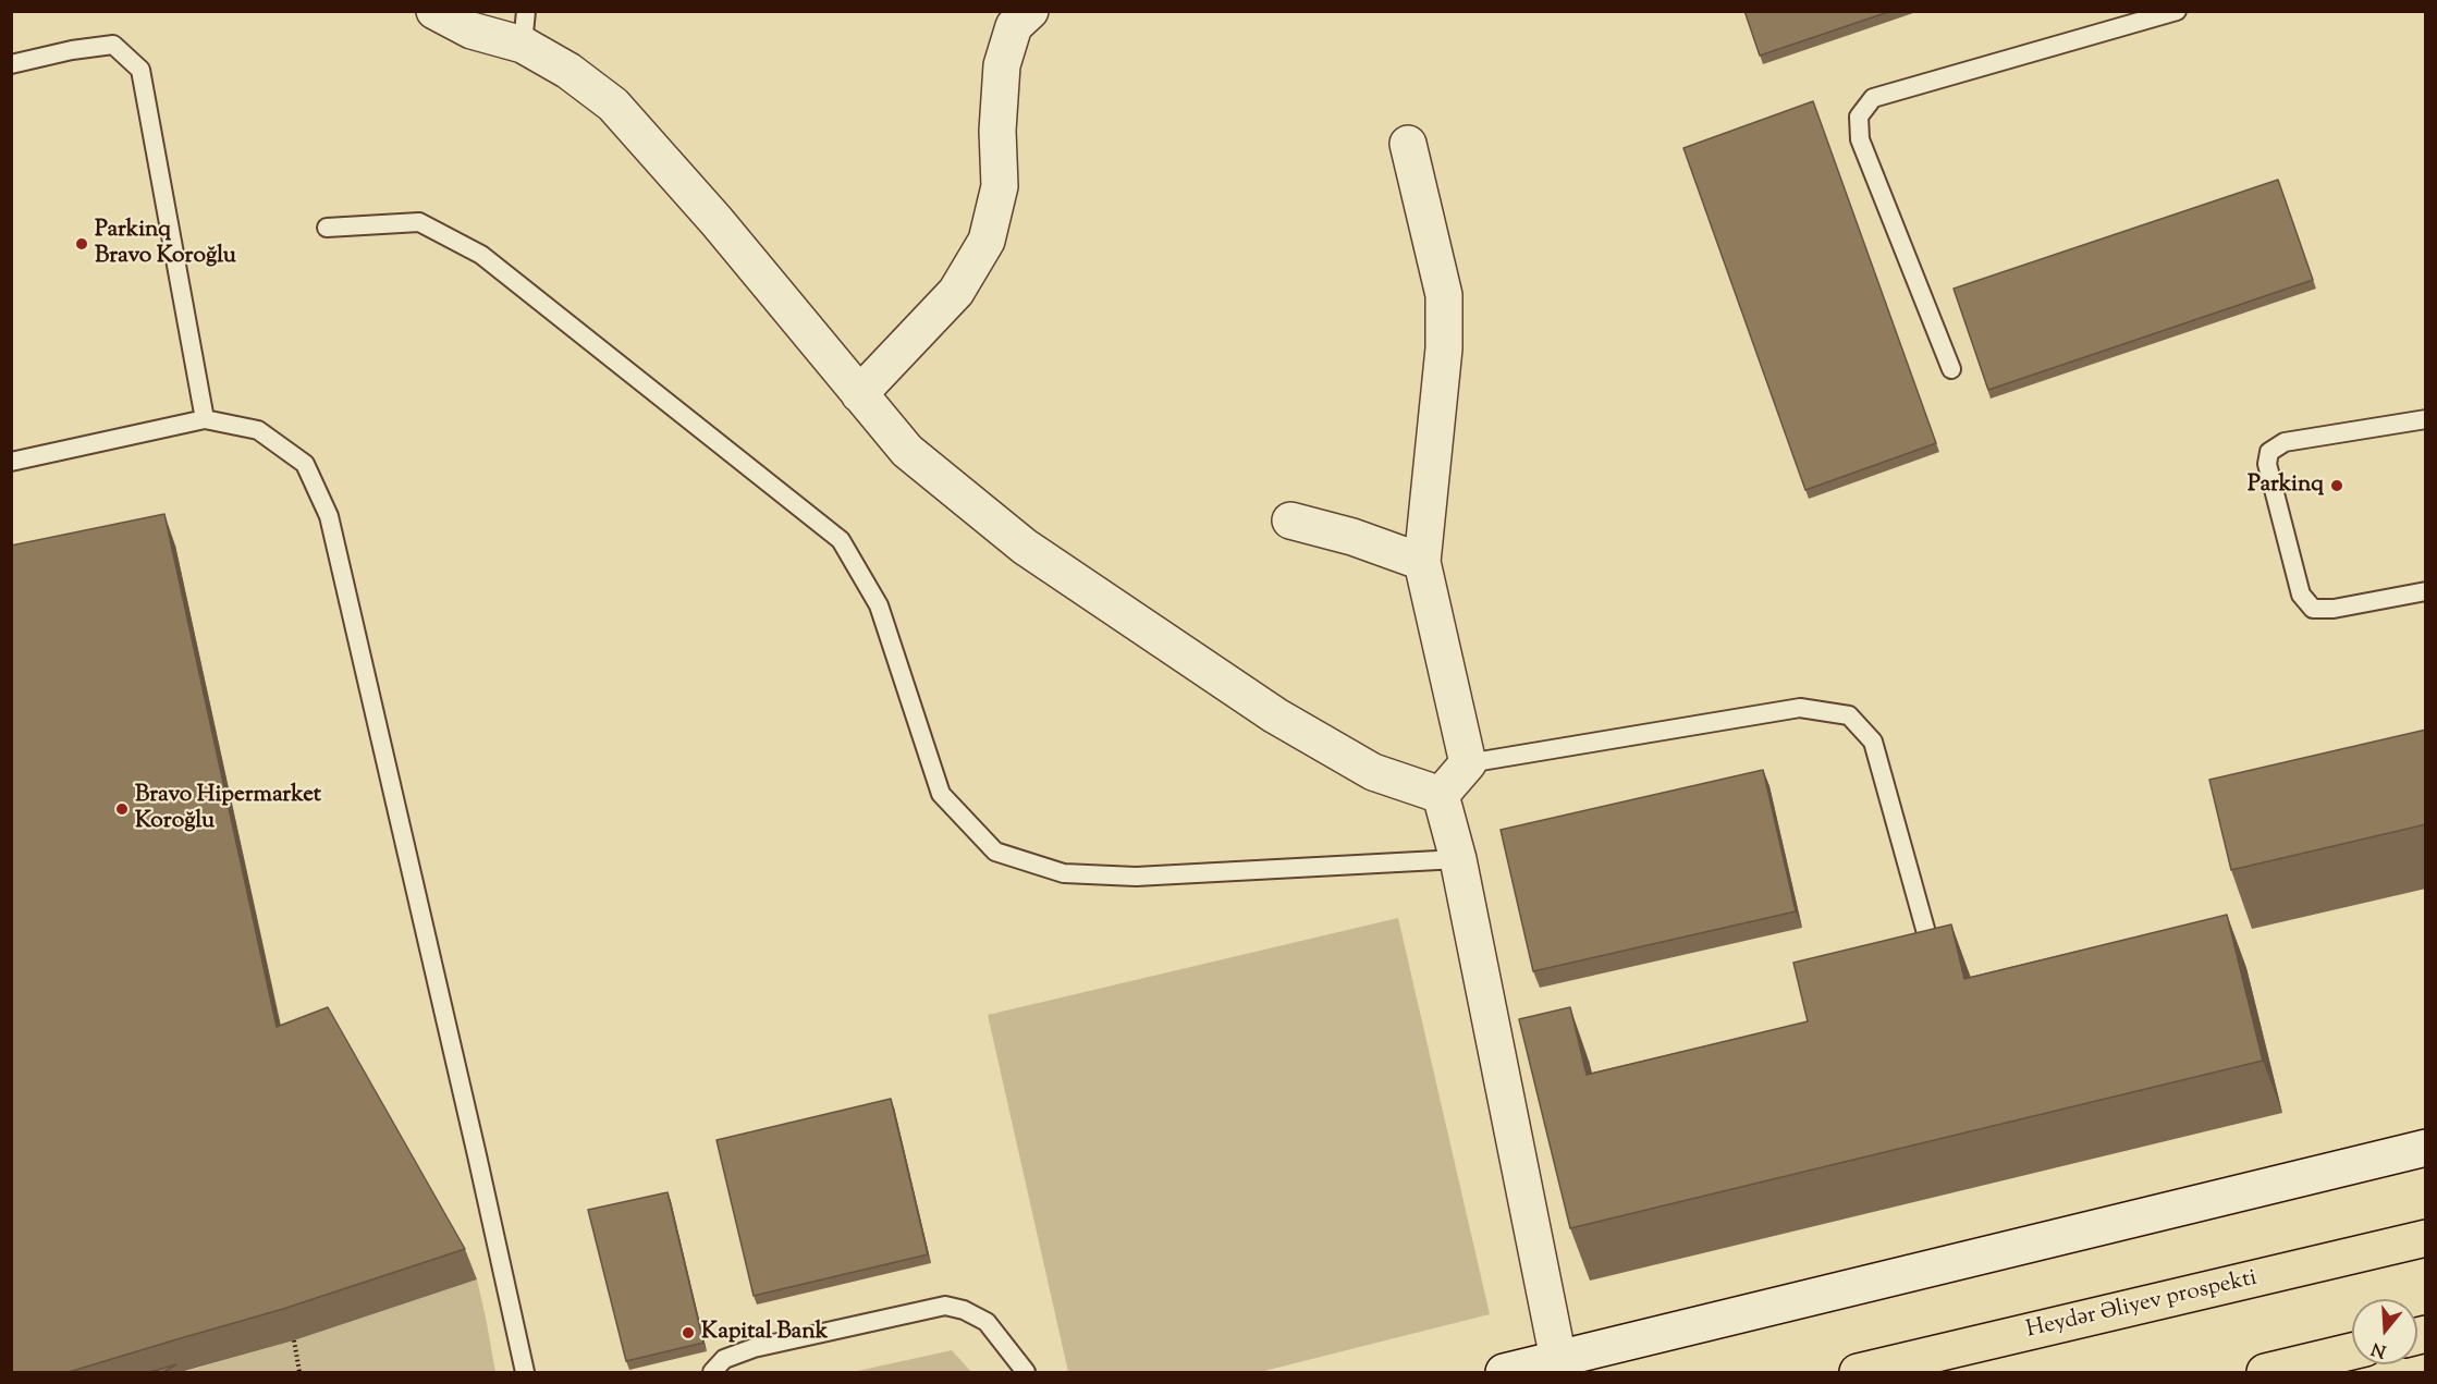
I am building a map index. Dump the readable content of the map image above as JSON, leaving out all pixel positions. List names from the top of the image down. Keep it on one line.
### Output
{"streets":{"highway":["Heydər Əliyev prospekti"]},"places":["Parkinq Bravo Koroğlu","Parkinq","Bravo Hipermarket Koroğlu","Kapital Bank"],"north":"bottom"}
